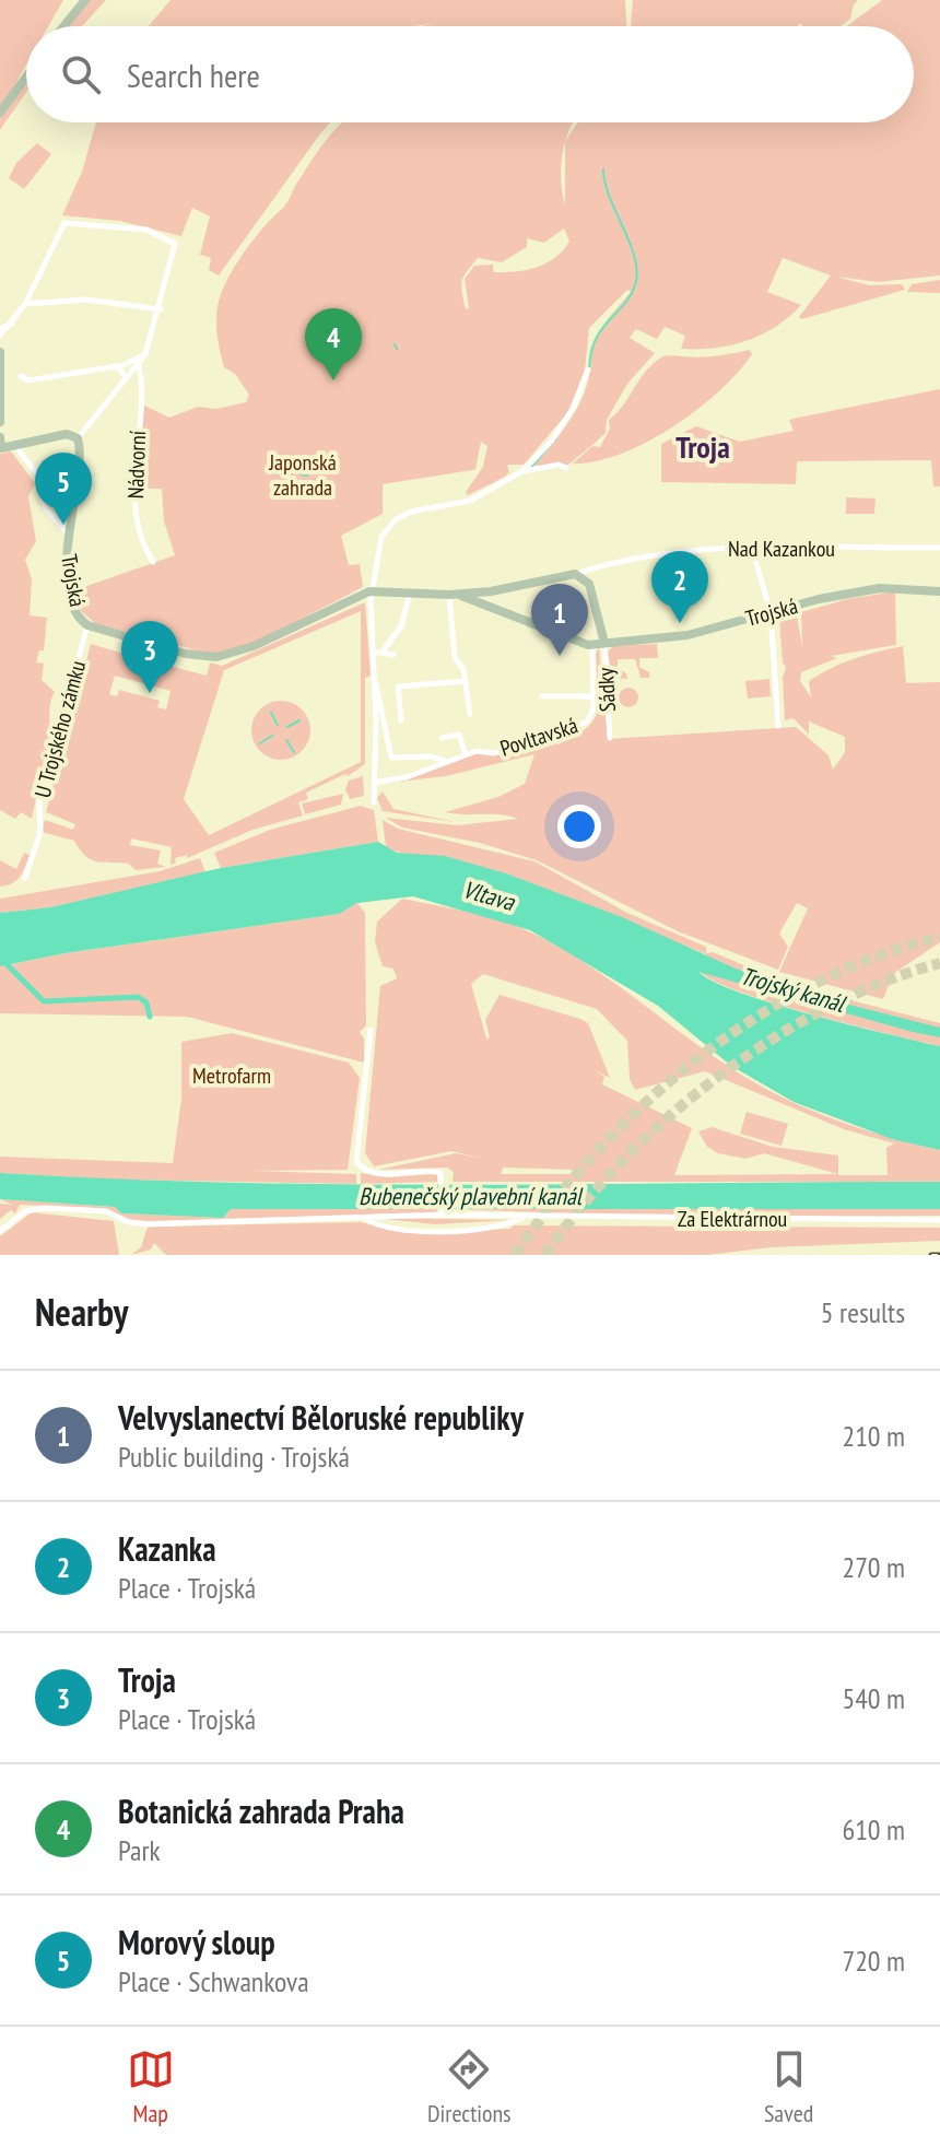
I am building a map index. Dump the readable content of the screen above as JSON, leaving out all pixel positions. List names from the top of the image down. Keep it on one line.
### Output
{"streets":{"street":["Nádvorní","Nad Kazankou","Trojská","Sádky","U Trojského zámku","Povltavská","Za Elektrárnou"]},"crossings":[["Nad Kazankou","Trojská"],["Trojská","Sádky"],["Trojská","U Trojského zámku"],["Sádky","Povltavská"]],"districts":["Troja"],"water":["Vltava","Trojský kanál","Bubenečský plavební kanál"],"parks":["Japonská zahrada","Metrofarm"],"page":{"search":"Search here","pins":["4","5","2","1","3"],"heading":["Nearby","5 results"],"list":[{"mark":"1","name":"Velvyslanectví Běloruské republiky","note":"Public building · Trojská","value":"210 m"},{"mark":"2","name":"Kazanka","note":"Place · Trojská","value":"270 m"},{"mark":"3","name":"Troja","note":"Place · Trojská","value":"540 m"},{"mark":"4","name":"Botanická zahrada Praha","note":"Park","value":"610 m"},{"mark":"5","name":"Morový sloup","note":"Place · Schwankova","value":"720 m"}],"nav":["Map","Directions","Saved"]}}
